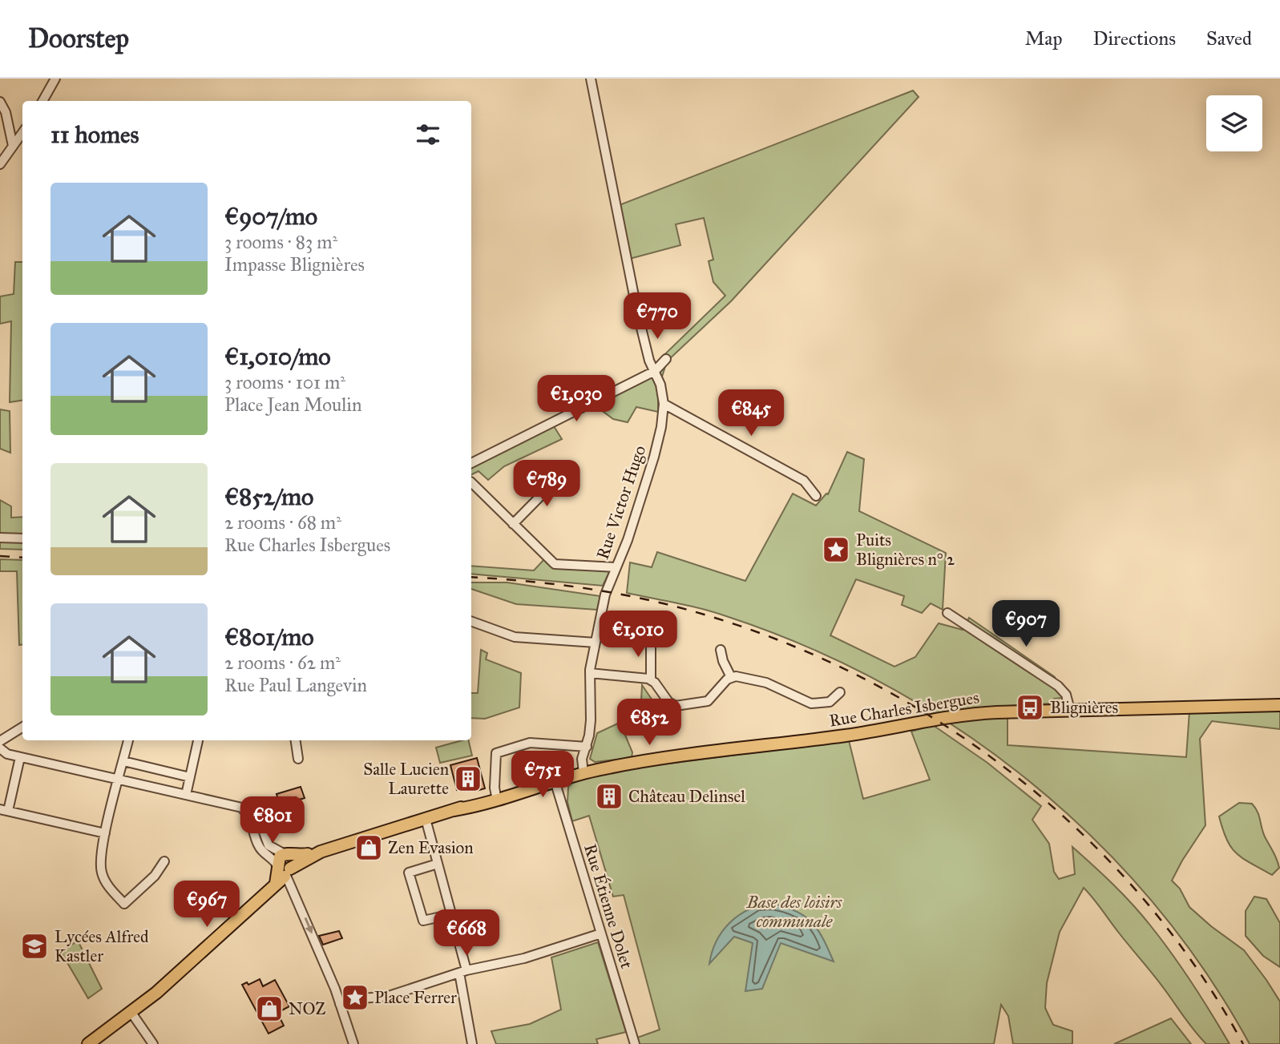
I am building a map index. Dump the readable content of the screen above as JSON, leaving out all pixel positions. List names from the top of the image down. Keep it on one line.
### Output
{"streets":{"main road":["Rue Charles Isbergues"],"street":["Rue Victor Hugo","Rue Étienne Dolet"]},"crossings":[["Rue Victor Hugo","Rue Charles Isbergues"],["Rue Charles Isbergues","Rue Étienne Dolet"]],"parks":["Base des loisirs communale"],"places":{"place":["Puits Blignières n° 2","Place Ferrer"],"bus stop":["Blignières"],"building":["Salle Lucien Laurette","Château Delinsel"],"shop":["Zen Evasion","NOZ"],"school or university":["Lycées Alfred Kastler"]},"page":{"header":"Doorstep","nav":["Map","Directions","Saved"],"heading":"11 homes","list":[{"name":"€907/mo","note":"3 rooms · 83 m² · Impasse Blignières"},{"name":"€1,010/mo","note":"3 rooms · 101 m² · Place Jean Moulin"},{"name":"€852/mo","note":"2 rooms · 68 m² · Rue Charles Isbergues"},{"name":"€801/mo","note":"2 rooms · 62 m² · Rue Paul Langevin"}],"price":["€770","€1,030","€845","€789","€907","€1,010","€852","€751","€801","€967","€668"]}}
